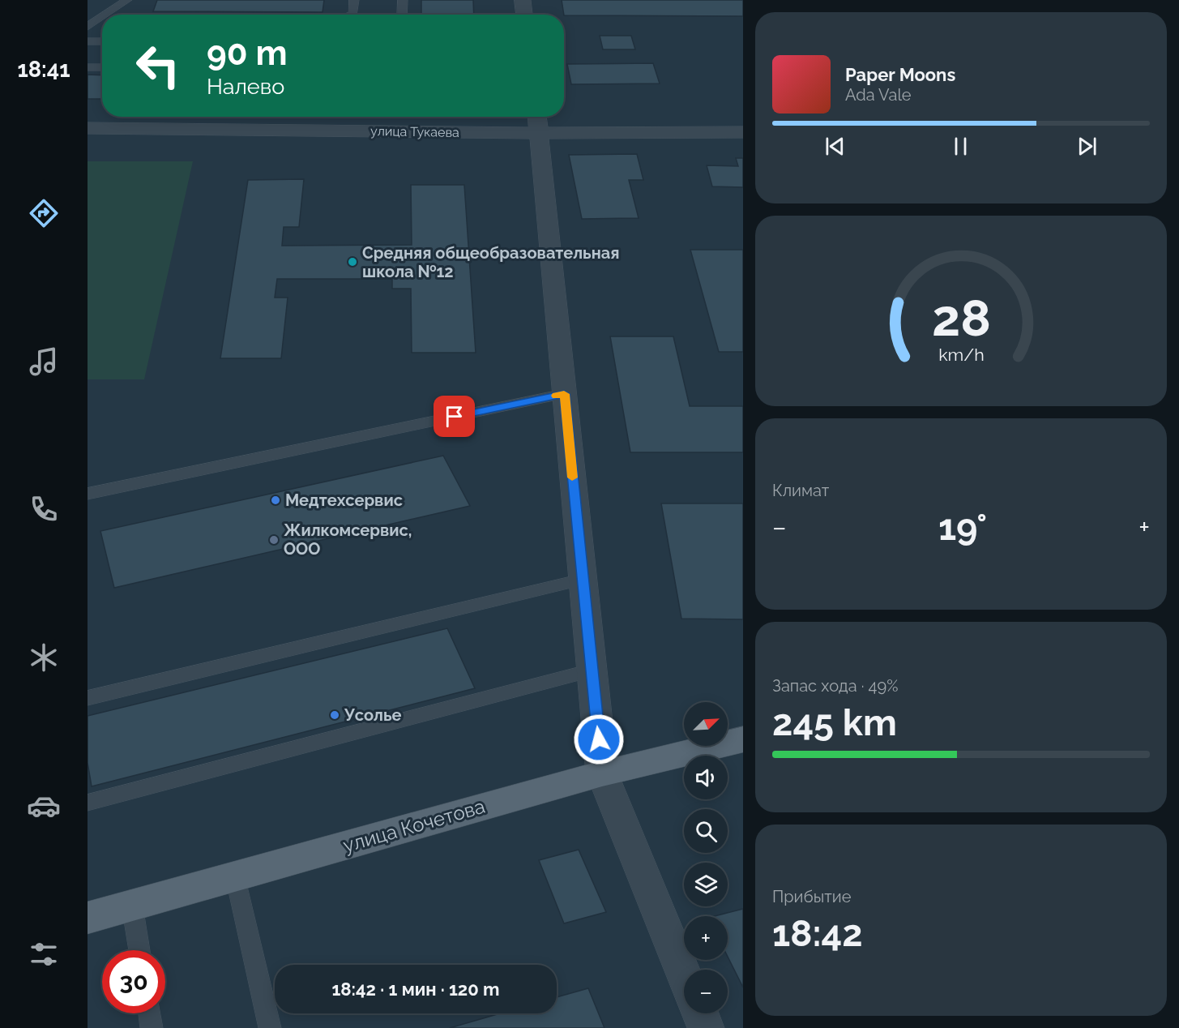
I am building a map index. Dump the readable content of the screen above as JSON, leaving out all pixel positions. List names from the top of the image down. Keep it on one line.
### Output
{"streets":{"main road":["улица Кочетова"],"street":["улица Тукаева"]},"places":["Средняя общеобразовательная школа №12","Медтехсервис","Жилкомсервис, ООО","Усолье"],"north":"top right","page":{"tabs":"18:41","turn":["90 m","Налево"],"song":["Paper Moons","Ada Vale"],"tile":["Климат",["Запас хода · 49%","245 km"],["Прибытие","18:42"]],"heat":["−","19°","+"],"map_buttons":["+","−"],"limit":"30","trip":"18:42 · 1 мин · 120 m","gauge":["28","km/h"]}}
